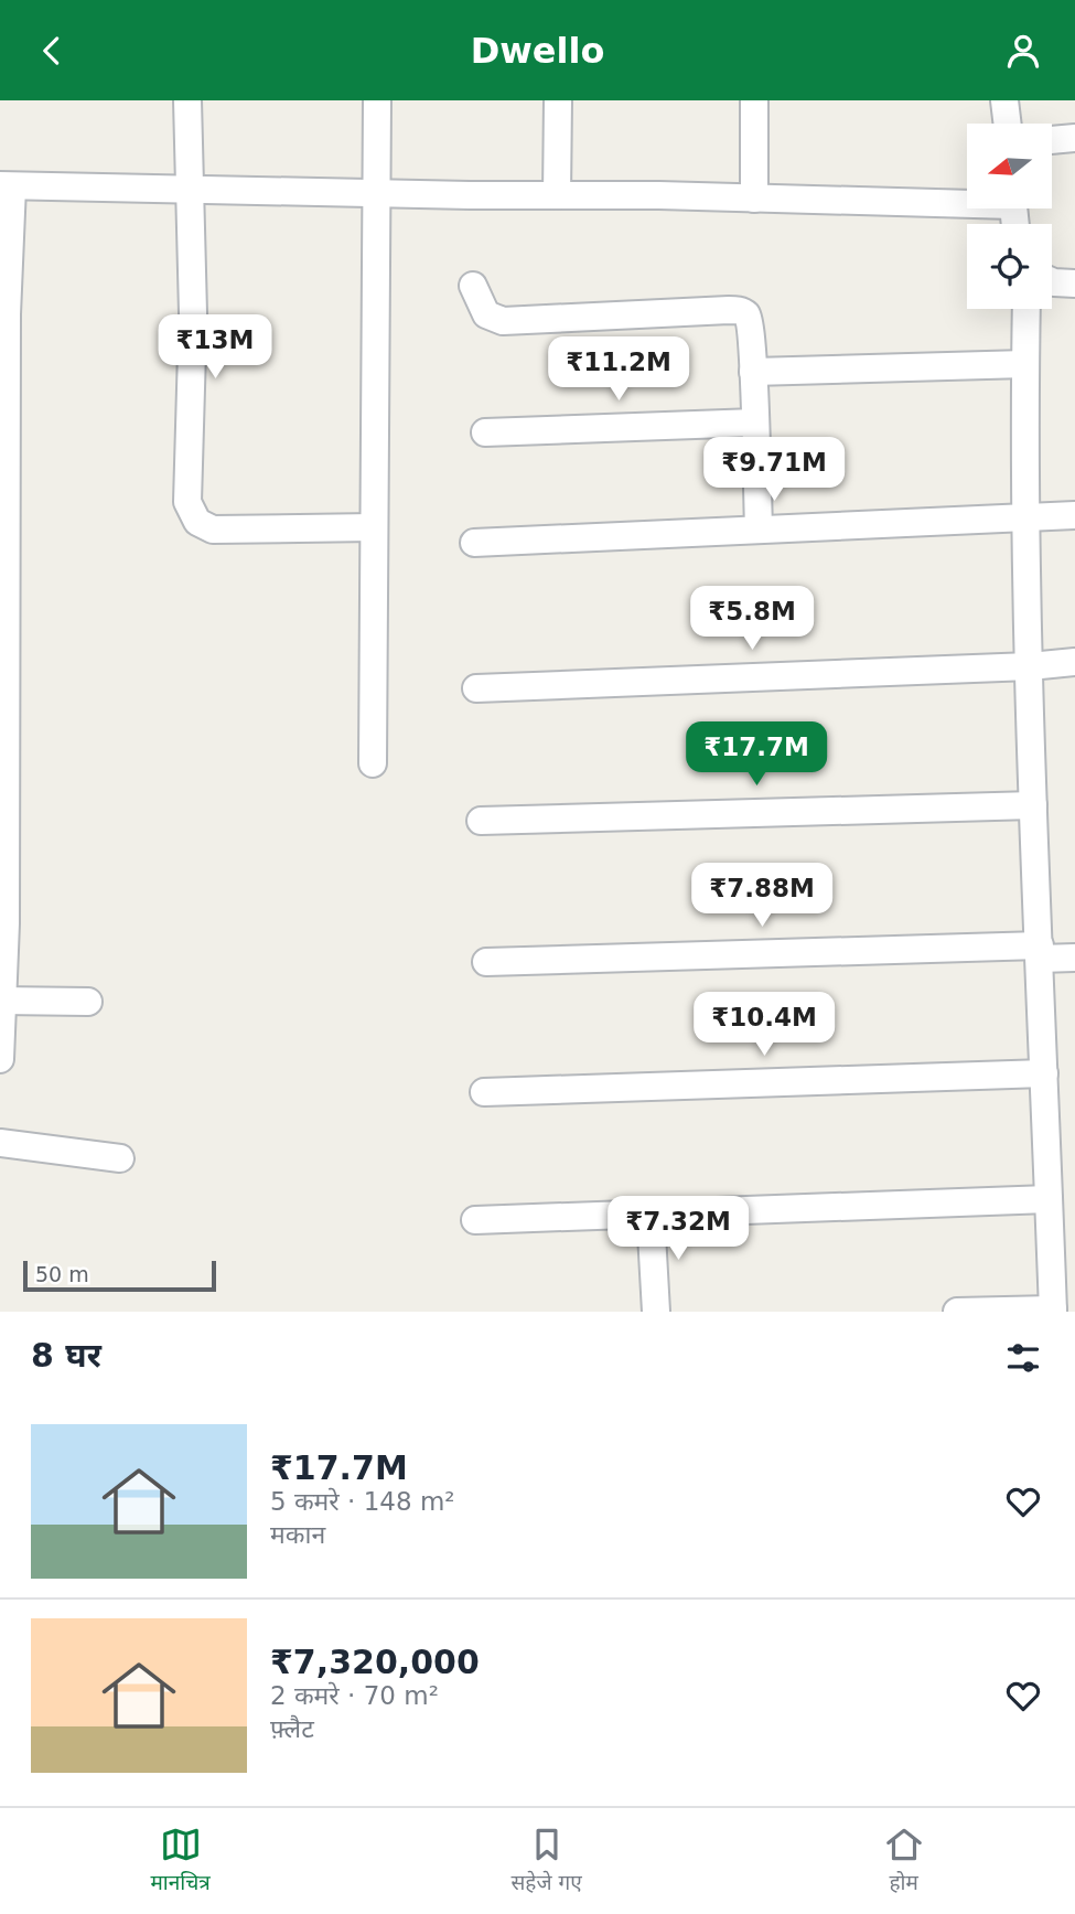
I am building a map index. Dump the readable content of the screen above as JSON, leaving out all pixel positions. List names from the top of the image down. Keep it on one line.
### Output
{"scale_bar":"50 m","north":"left","page":{"header":"Dwello","price":["₹13M","₹11.2M","₹9.71M","₹5.8M","₹17.7M","₹7.88M","₹10.4M","₹7.32M"],"scale":"50 m","heading":"8 घर","list":[{"name":"₹17.7M","note":"5 कमरे · 148 m² · मकान"},{"name":"₹7,320,000","note":"2 कमरे · 70 m² · फ़्लैट"}],"tabs":["मानचित्र","सहेजे गए","होम"]}}
